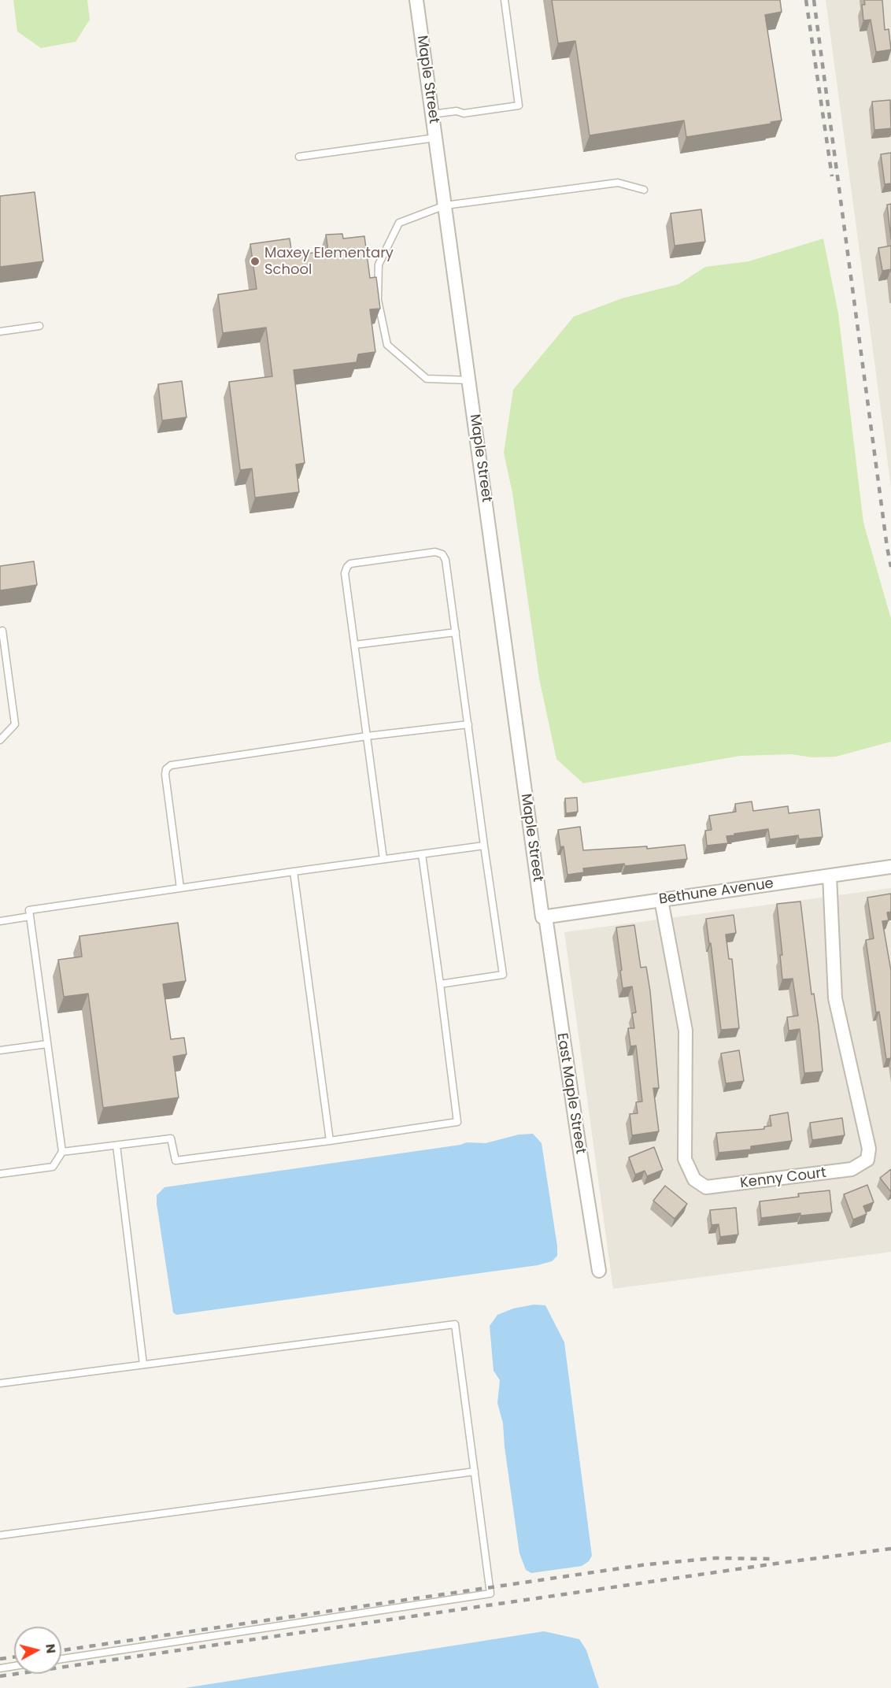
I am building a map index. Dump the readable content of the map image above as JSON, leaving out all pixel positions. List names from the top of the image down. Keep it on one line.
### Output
{"streets":{"street":["Maple Street","Bethune Avenue","East Maple Street","Kenny Court"]},"crossings":[["Maple Street","Bethune Avenue"],["Maple Street","East Maple Street"],["Bethune Avenue","East Maple Street"],["Bethune Avenue","Kenny Court"]],"places":["Maxey Elementary School"],"north":"right"}
